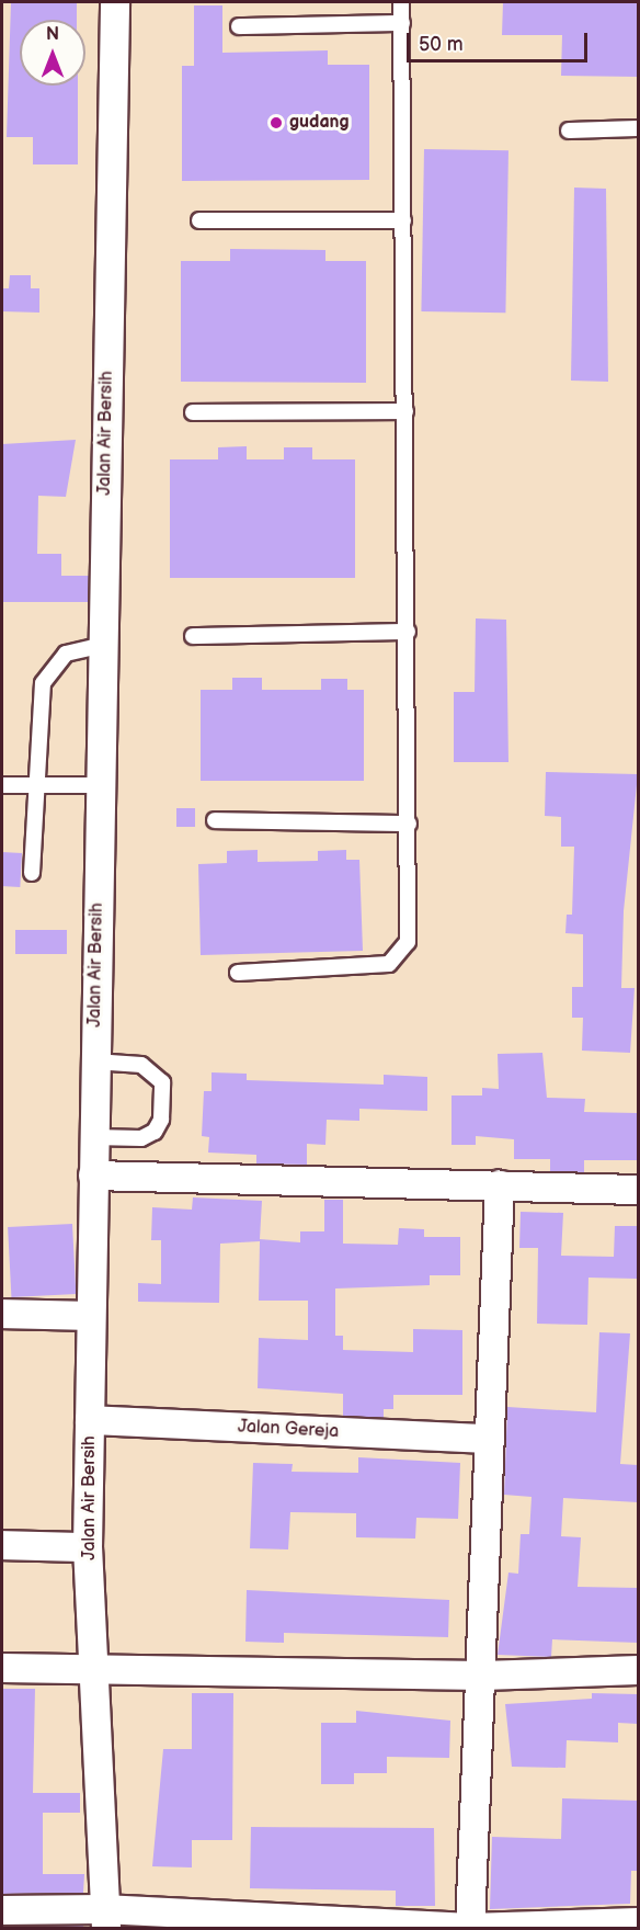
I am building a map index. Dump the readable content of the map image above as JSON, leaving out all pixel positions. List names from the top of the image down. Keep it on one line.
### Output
{"streets":{"street":["Jalan Air Bersih","Jalan Gereja"]},"crossings":[["Jalan Air Bersih","Jalan Gereja"]],"places":["gudang"],"scale_bar":"50 m","north":"top"}
